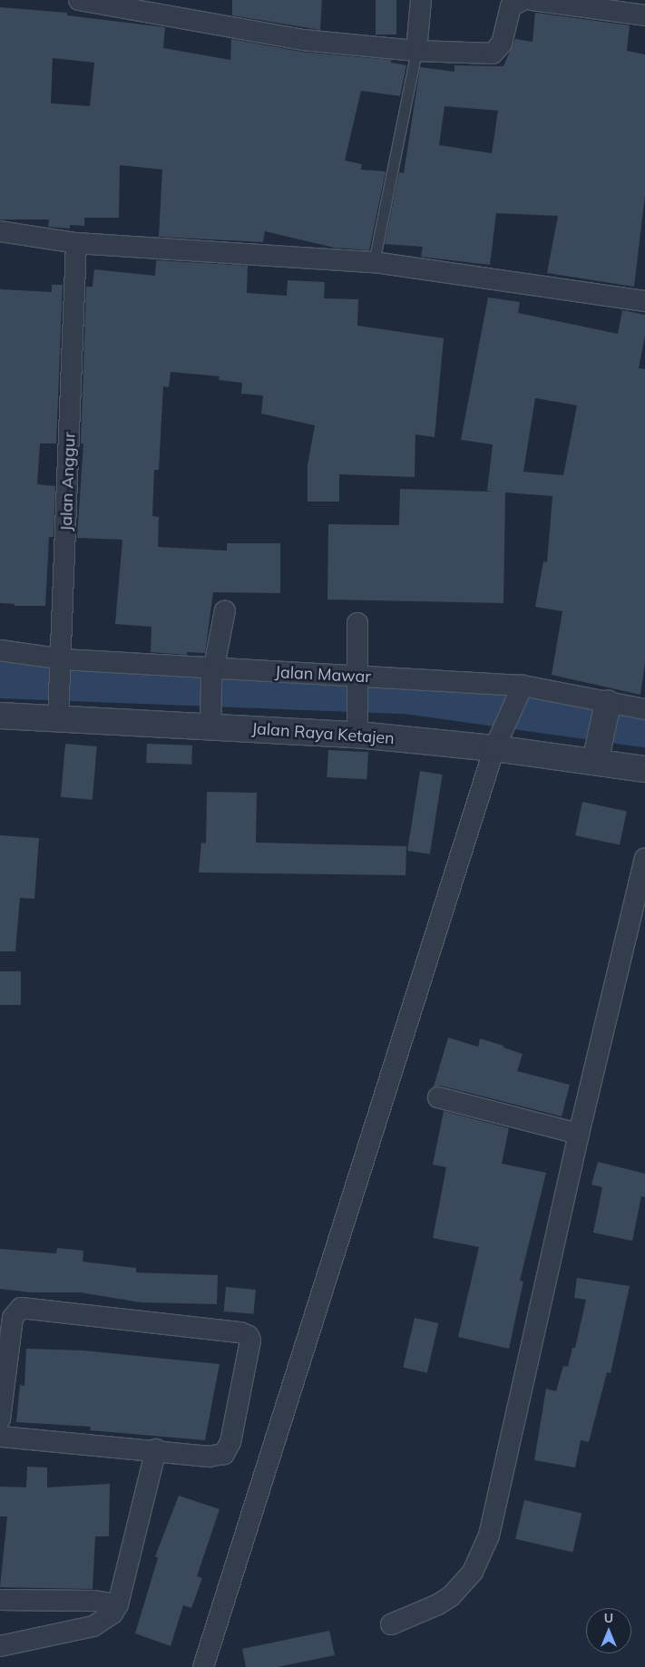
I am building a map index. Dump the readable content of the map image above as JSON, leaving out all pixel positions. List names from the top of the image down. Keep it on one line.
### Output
{"streets":{"street":["Jalan Anggur","Jalan Mawar","Jalan Raya Ketajen"]},"crossings":[["Jalan Anggur","Jalan Mawar"],["Jalan Anggur","Jalan Raya Ketajen"]],"north":"top"}
